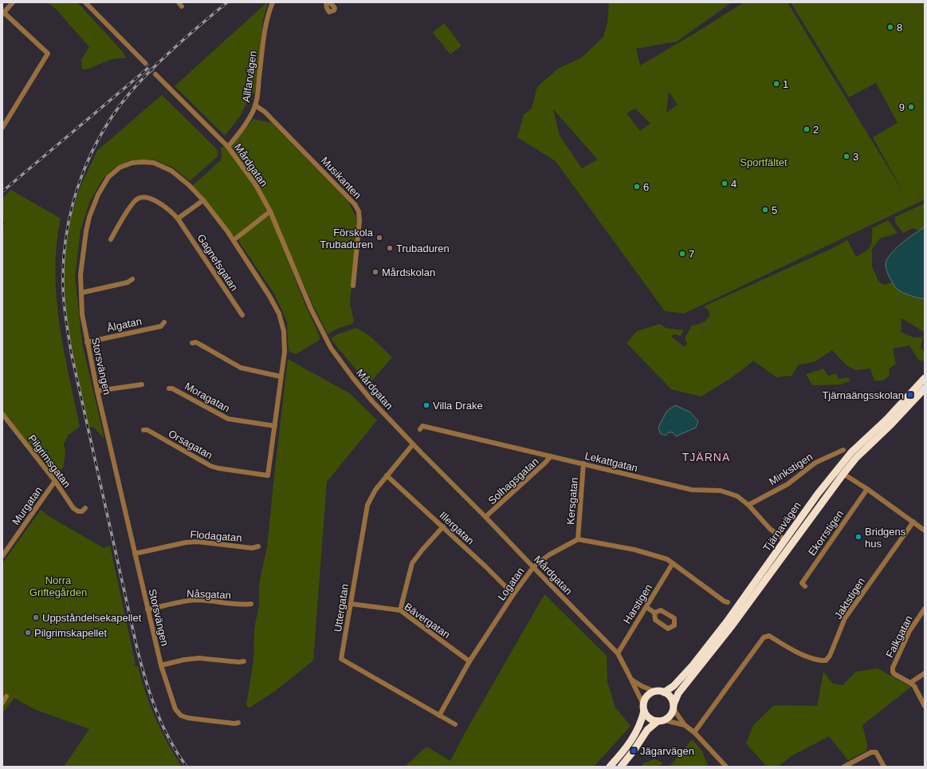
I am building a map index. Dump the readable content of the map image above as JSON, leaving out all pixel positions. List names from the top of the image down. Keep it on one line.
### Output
{"streets":{"highway":["Tjärnavägen"],"street":["Allfarvägen","Mårdgatan","Musikanten","Gagnefsgatan","Ålgatan","Storsvängen","Moragatan","Orsagatan","Pilgrimsgatan","Lekattgatan","Minkstigen","Solhagsgatan","Kersgatan","Murgatan","Illergatan","Ekorrstigen","Flodagatan","Logatan","Nåsgatan","Jaktstigen","Harstigen","Uttergatan","Bävergatan","Falkgatan"]},"crossings":[["Allfarvägen","Mårdgatan"],["Allfarvägen","Musikanten"],["Mårdgatan","Solhagsgatan"],["Mårdgatan","Tjärnavägen"],["Mårdgatan","Logatan"],["Mårdgatan","Harstigen"],["Mårdgatan","Uttergatan"],["Ålgatan","Storsvängen"],["Storsvängen","Moragatan"],["Storsvängen","Orsagatan"],["Storsvängen","Flodagatan"],["Storsvängen","Nåsgatan"],["Pilgrimsgatan","Murgatan"],["Lekattgatan","Minkstigen"],["Lekattgatan","Solhagsgatan"],["Lekattgatan","Kersgatan"],["Lekattgatan","Tjärnavägen"],["Kersgatan","Logatan"],["Illergatan","Logatan"],["Illergatan","Uttergatan"],["Logatan","Uttergatan"],["Logatan","Bävergatan"],["Uttergatan","Bävergatan"]],"districts":["TJÄRNA"],"parks":["Sportfältet","Norra Griftegården"],"places":{"other":["8","1","9","2","3","4","6","5","Förskola Trubaduren","Trubaduren","7","Mårdskolan","Villa Drake","Bridgens hus","Uppståndelsekapellet","Pilgrimskapellet"],"transit":["Tjärnaängsskolan","Jägarvägen"]}}
